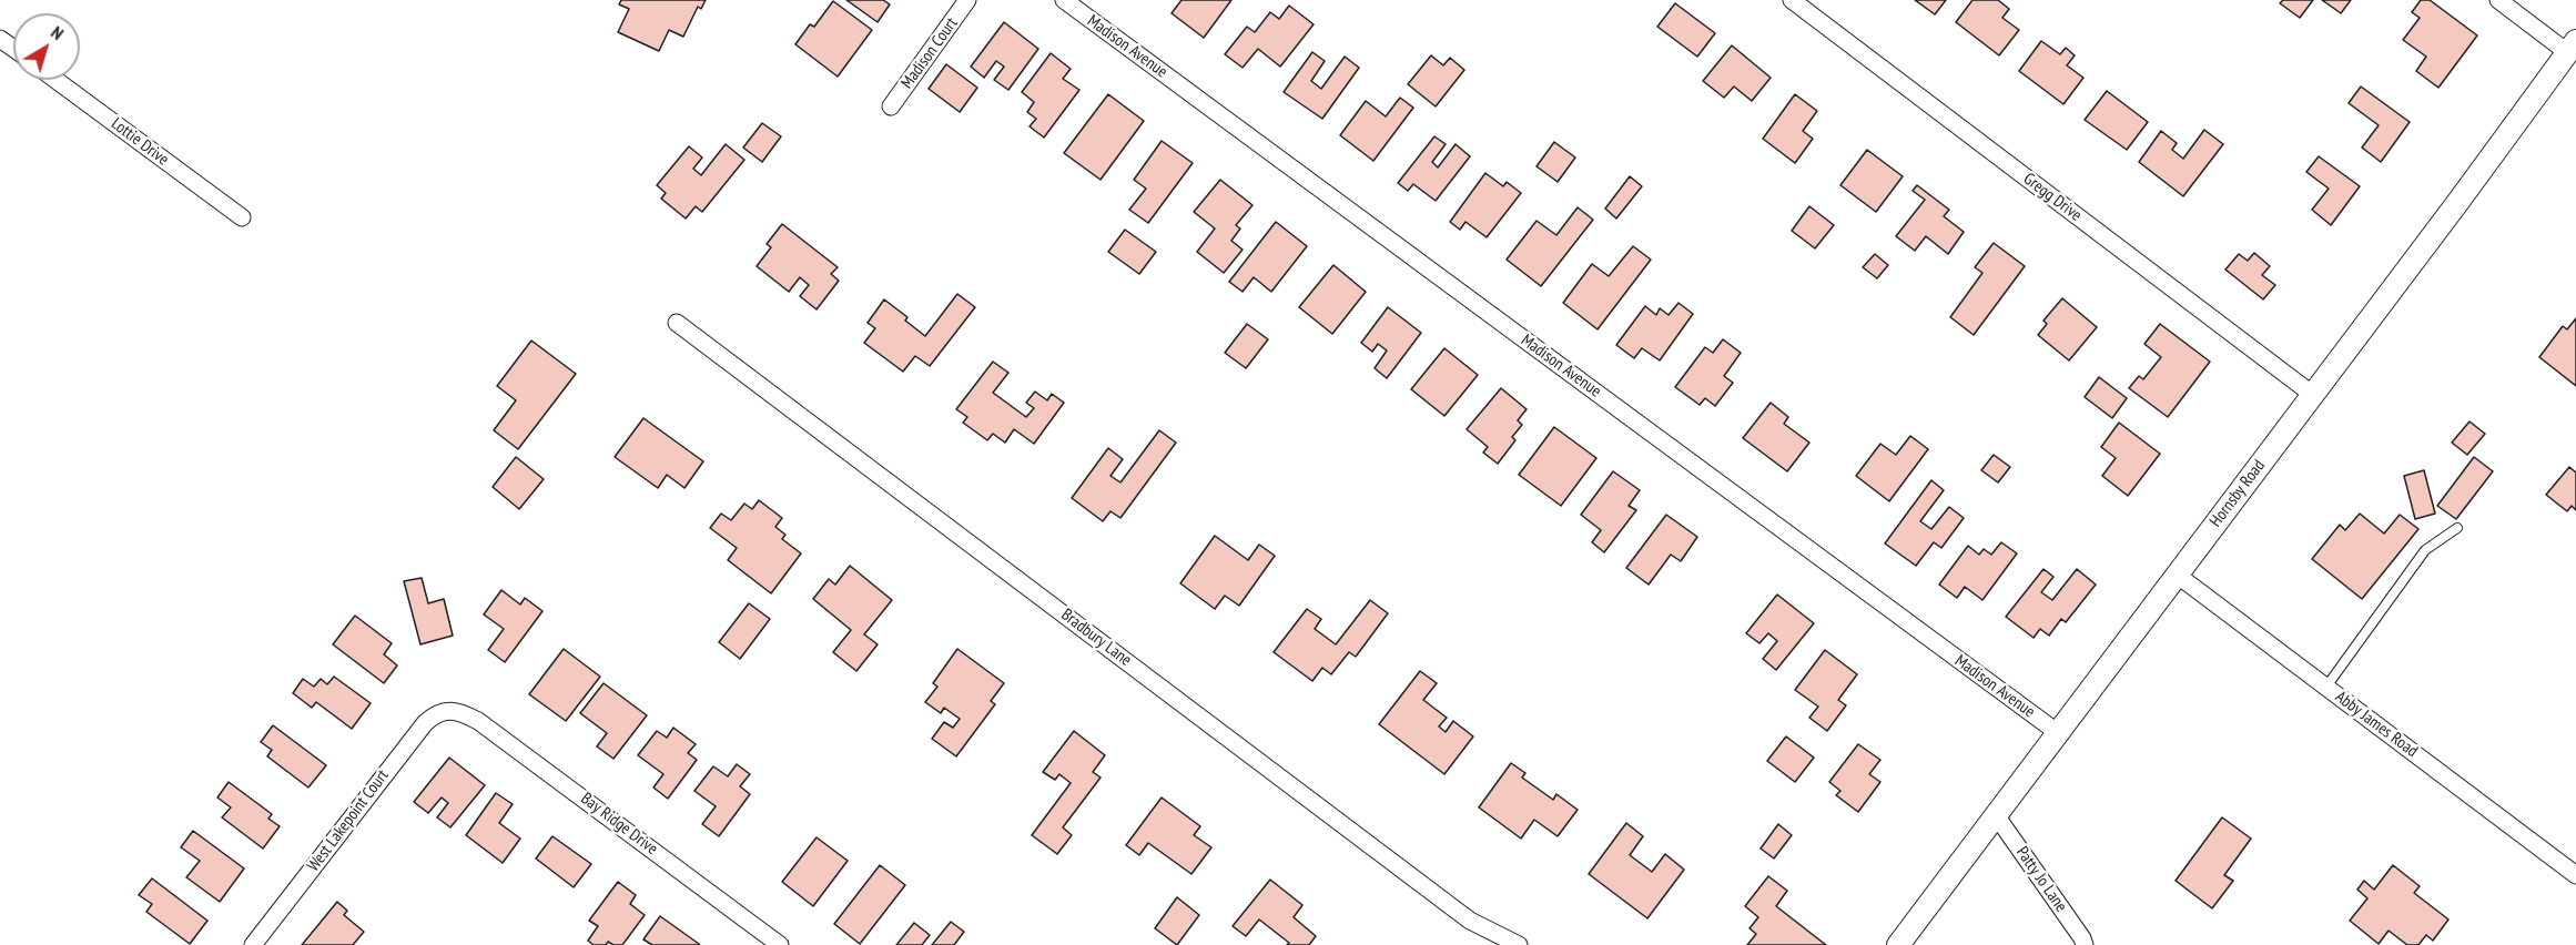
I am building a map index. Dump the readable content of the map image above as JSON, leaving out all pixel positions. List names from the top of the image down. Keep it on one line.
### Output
{"streets":{"street":["Madison Avenue","Madison Court","Lottie Drive","Gregg Drive","Hornsby Road","Bradbury Lane","Abby James Road","West Lakepoint Court","Bay Ridge Drive","Patty Jo Lane"]},"crossings":[["Madison Avenue","Hornsby Road"],["Gregg Drive","Hornsby Road"],["Hornsby Road","Abby James Road"],["Hornsby Road","Patty Jo Lane"],["West Lakepoint Court","Bay Ridge Drive"]],"north":"top right"}
